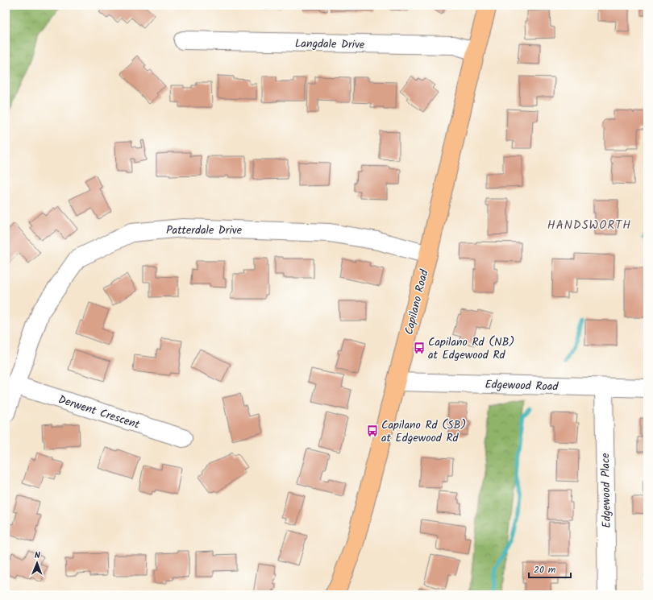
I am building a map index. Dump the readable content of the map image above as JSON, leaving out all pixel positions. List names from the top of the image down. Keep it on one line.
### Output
{"streets":{"main road":["Capilano Road"],"street":["Langdale Drive","Patterdale Drive","Edgewood Road","Derwent Crescent","Edgewood Place"]},"crossings":[["Langdale Drive","Capilano Road"],["Patterdale Drive","Capilano Road"],["Patterdale Drive","Derwent Crescent"],["Capilano Road","Edgewood Road"],["Edgewood Road","Edgewood Place"]],"districts":["HANDSWORTH"],"places":{"bus stop":["Capilano Rd (NB) at Edgewood Rd","Capilano Rd (SB) at Edgewood Rd"]},"scale_bar":"20 m","north":"top"}
